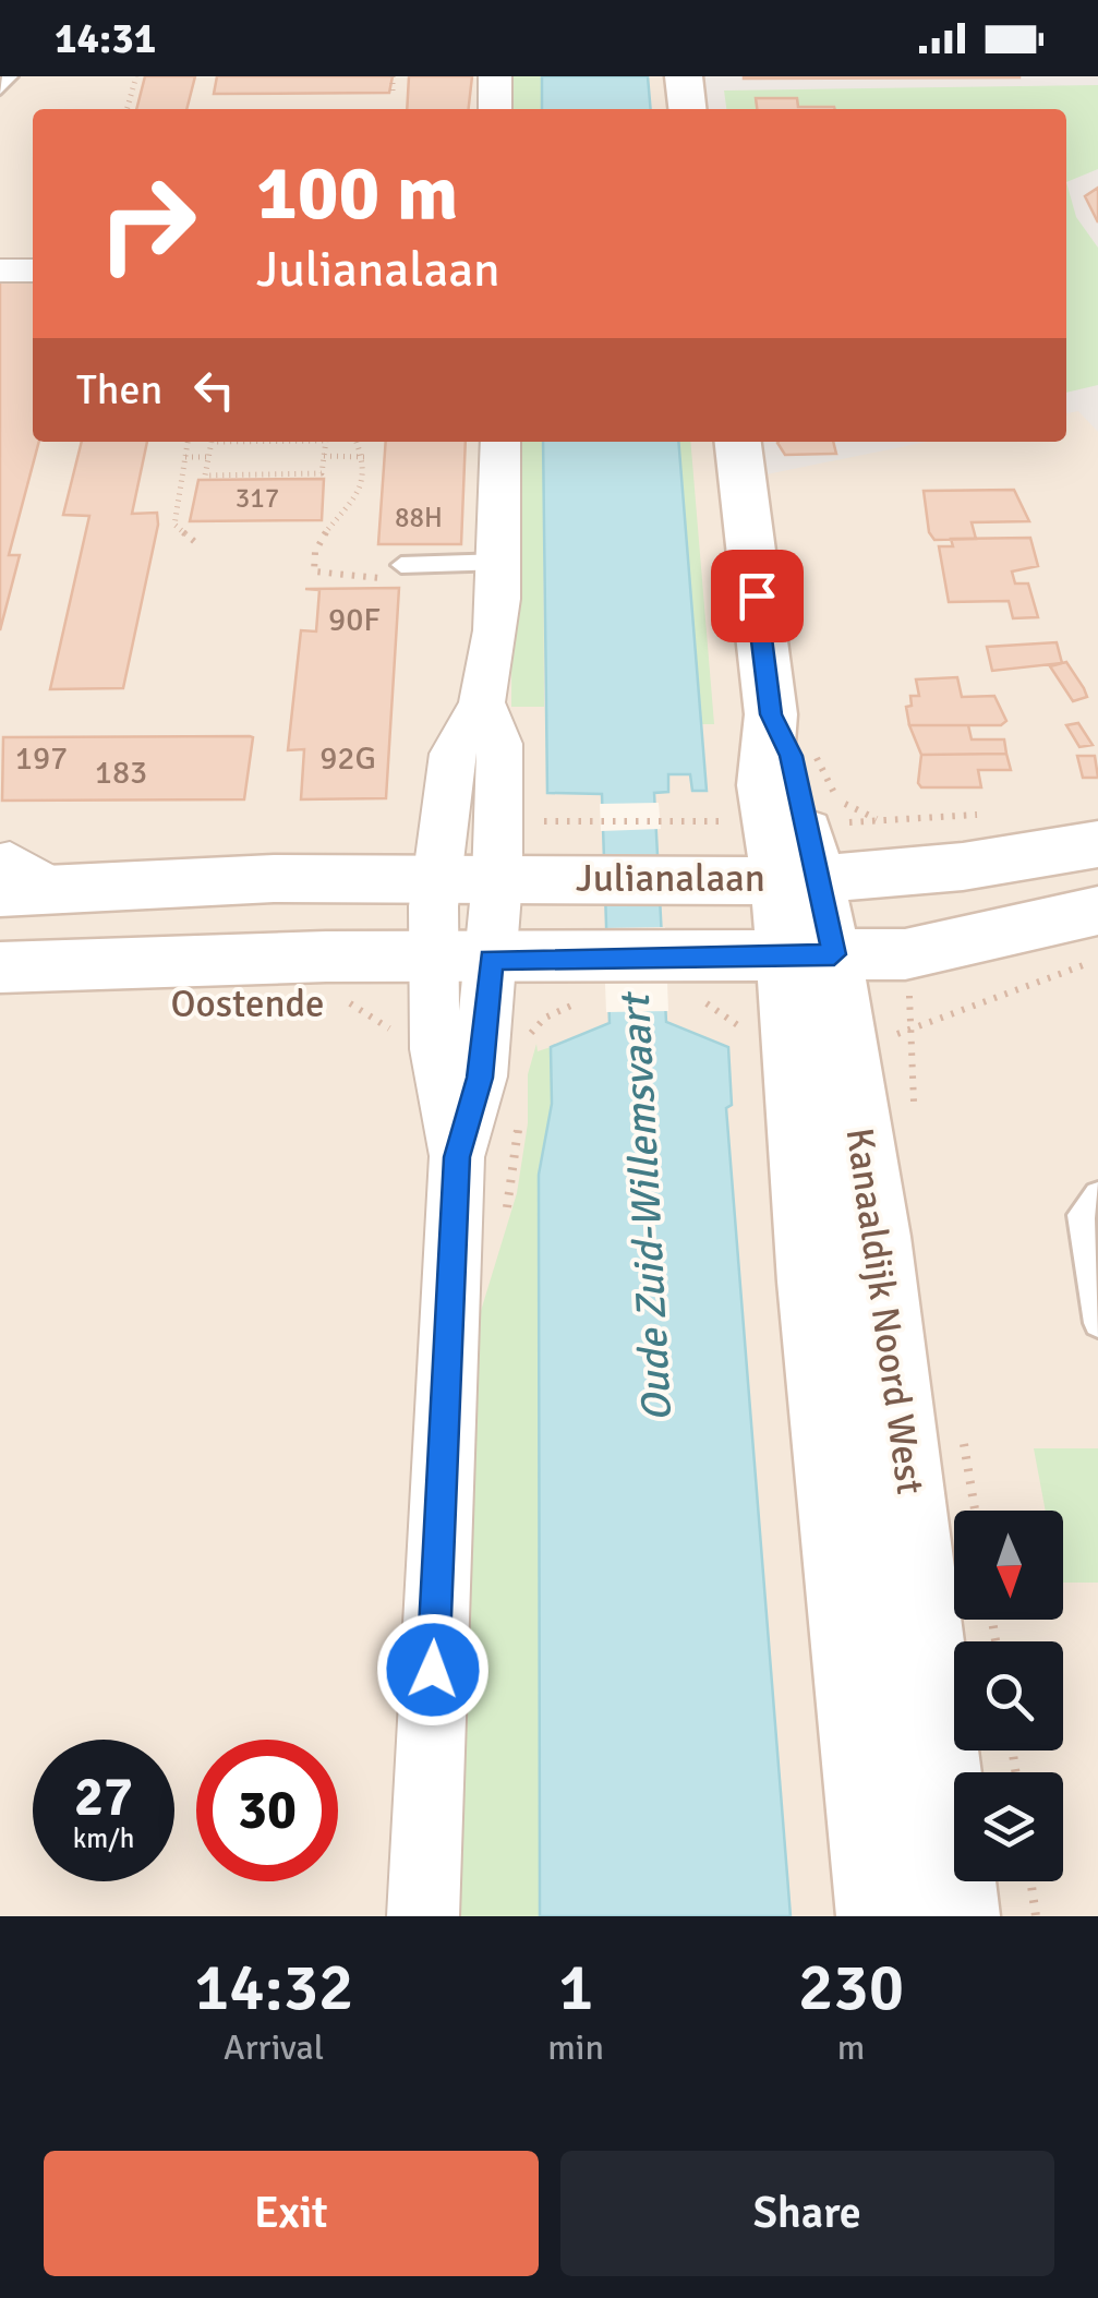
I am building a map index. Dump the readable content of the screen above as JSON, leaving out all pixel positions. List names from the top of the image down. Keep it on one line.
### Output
{"streets":{"main road":["Julianalaan","Oostende","Kanaaldijk Noord West"]},"crossings":[["Julianalaan","Oostende"],["Julianalaan","Kanaaldijk Noord West"]],"water":["Oude Zuid-Willemsvaart"],"house_numbers":["317","88H","90F","197","92G","183"],"north":"bottom","page":{"status":"14:31","turn":["100 m","Julianalaan"],"then":"Then","speed":"27 km/h","limit":"30","eta":["14:32","Arrival","1","min","230","m"],"buttons":["Exit","Share"]}}
